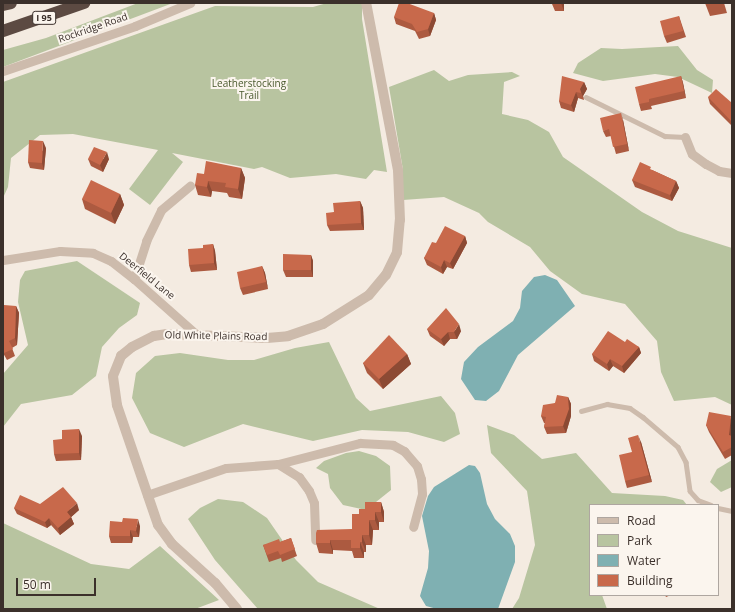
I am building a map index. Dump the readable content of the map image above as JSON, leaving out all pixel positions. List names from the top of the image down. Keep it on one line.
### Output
{"streets":{"highway":["I 95"],"street":["Rockridge Road","Deerfield Lane","Old White Plains Road"]},"crossings":[["Deerfield Lane","Old White Plains Road"]],"parks":["Leatherstocking Trail"],"legend":["Road","Park","Water","Building"],"scale_bar":"50 m"}
